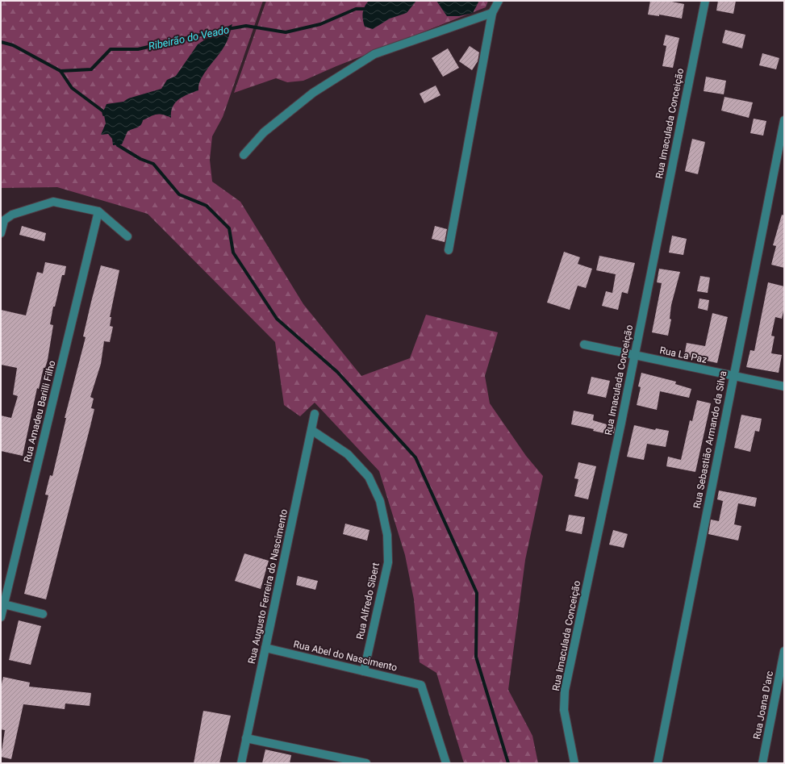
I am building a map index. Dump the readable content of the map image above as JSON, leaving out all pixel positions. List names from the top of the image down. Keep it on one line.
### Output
{"streets":{"street":["Rua Imaculada Conceição","Rua La Paz","Rua Amadeu Barilli Filho","Rua Sebastião Armando da Silva","Rua Augusto Ferreira do Nascimento","Rua Alfredo Sibert","Rua Abel do Nascimento","Rua Joana D'arc"]},"crossings":[["Rua Imaculada Conceição","Rua La Paz"],["Rua La Paz","Rua Sebastião Armando da Silva"],["Rua Augusto Ferreira do Nascimento","Rua Alfredo Sibert"],["Rua Augusto Ferreira do Nascimento","Rua Abel do Nascimento"],["Rua Alfredo Sibert","Rua Abel do Nascimento"]],"water":["Ribeirão do Veado"]}
